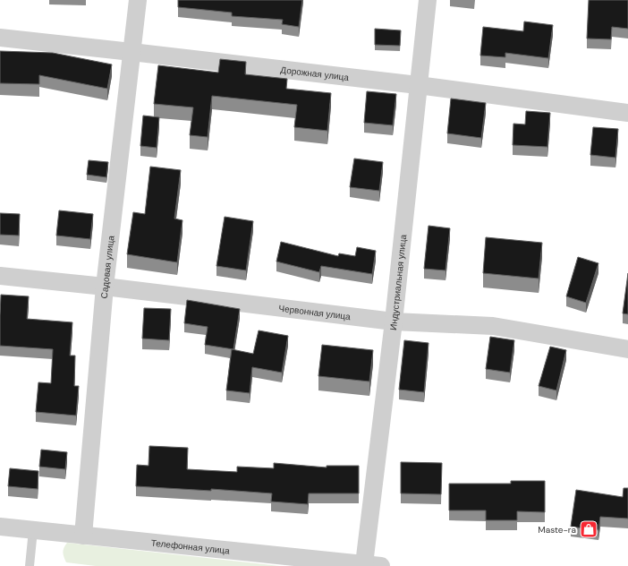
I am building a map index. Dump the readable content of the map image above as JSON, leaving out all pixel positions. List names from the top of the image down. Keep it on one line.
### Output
{"streets":{"street":["Дорожная улица","Садовая улица","Индустриальная улица","Червонная улица","Телефонная улица"]},"crossings":[["Дорожная улица","Садовая улица"],["Дорожная улица","Индустриальная улица"],["Садовая улица","Червонная улица"],["Садовая улица","Телефонная улица"],["Индустриальная улица","Червонная улица"],["Индустриальная улица","Телефонная улица"]],"places":{"shop":["Maste-ra"]}}
